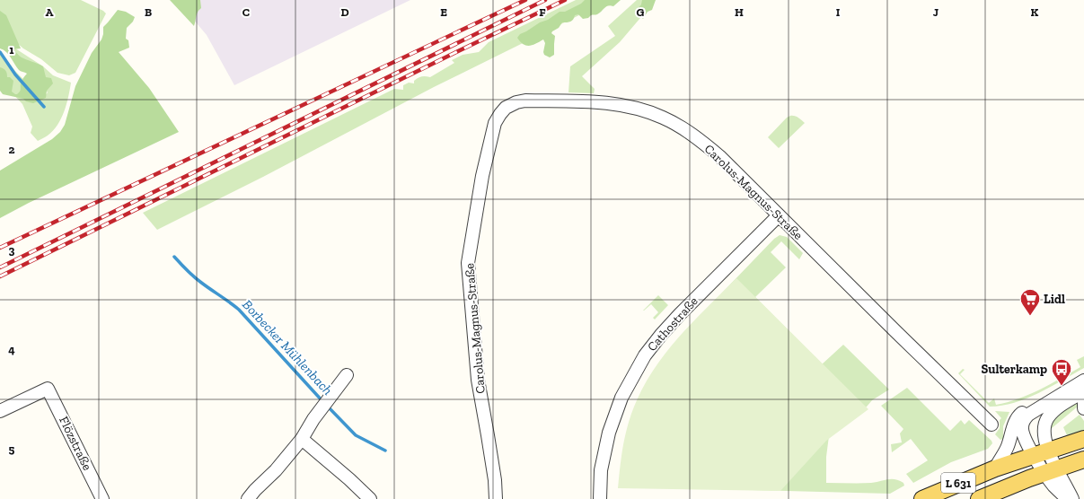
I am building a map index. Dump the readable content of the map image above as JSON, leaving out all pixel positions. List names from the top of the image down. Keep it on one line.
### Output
{"streets":{"main road":["L 631"],"street":["Carolus-Magnus-Straße","Cathostraße","Flözstraße"]},"crossings":[["Carolus-Magnus-Straße","Cathostraße"]],"water":["Borbecker Mühlenbach"],"places":{"supermarket":["Lidl"],"bus stop":["Sulterkamp"]},"grid":{"columns":["A","B","C","D","E","F","G","H","I","J","K"],"rows":["1","2","3","4","5"]}}
